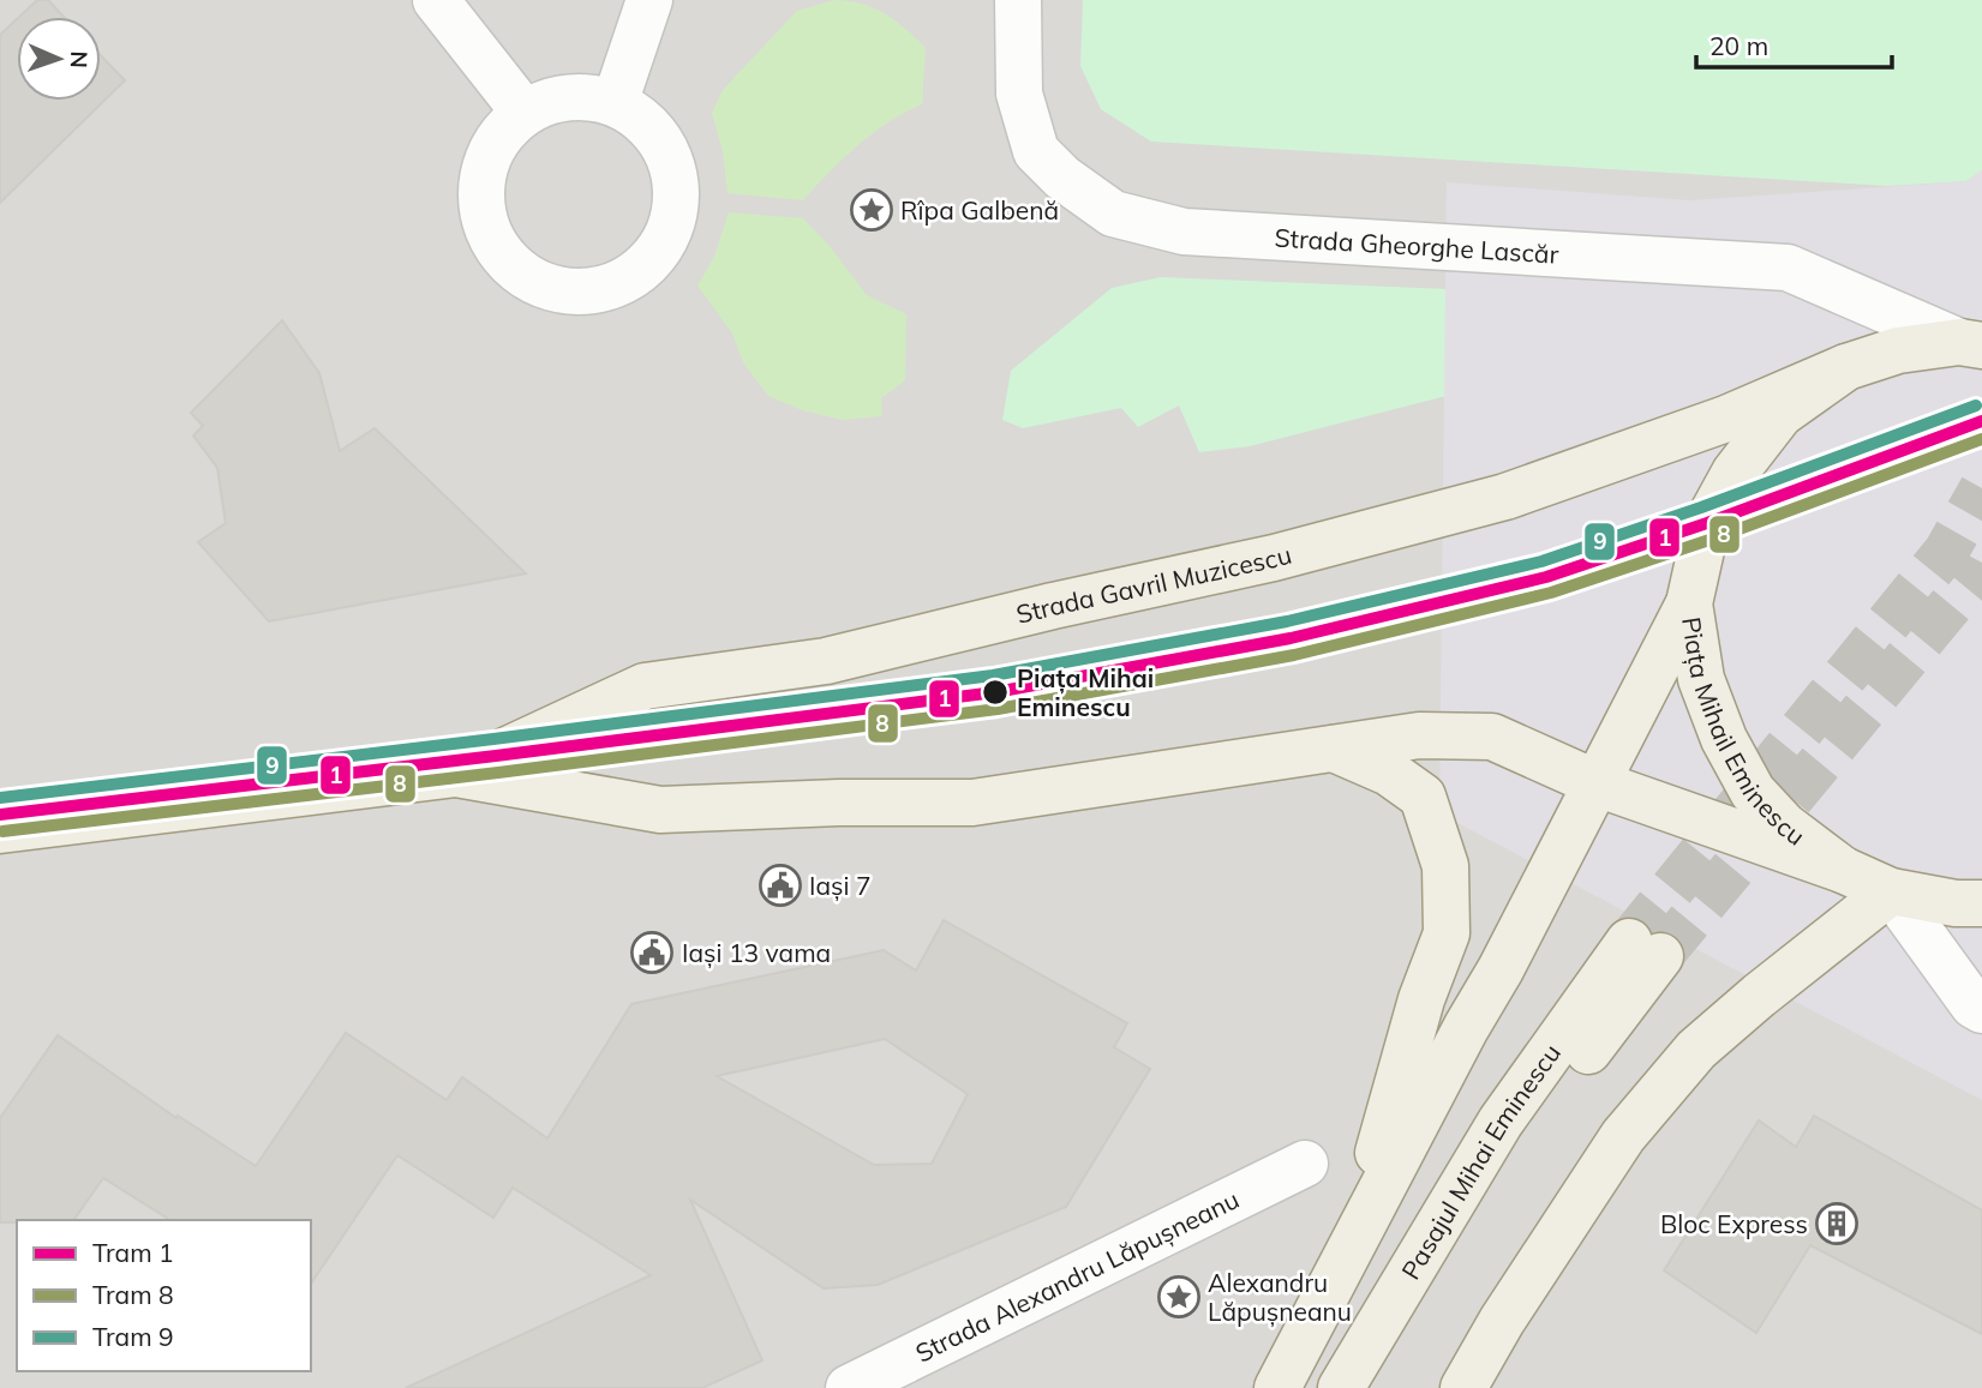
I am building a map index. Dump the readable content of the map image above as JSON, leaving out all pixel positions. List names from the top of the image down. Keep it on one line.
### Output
{"streets":{"main road":["Strada Gavril Muzicescu","Piața Mihail Eminescu","Pasajul Mihai Eminescu"],"street":["Strada Gheorghe Lascăr","Strada Alexandru Lăpușneanu"]},"crossings":[["Strada Gheorghe Lascăr","Piața Mihail Eminescu"],["Strada Gavril Muzicescu","Piața Mihail Eminescu"]],"places":{"place":["Rîpa Galbenă","Alexandru Lăpușneanu"],"other":["Piața Mihai Eminescu"],"public building":["Iași 7","Iași 13 vama"],"building":["Bloc Express"]},"lines":["tram line 9","tram line 1","tram line 8"],"legend":["Tram 1","Tram 8","Tram 9"],"scale_bar":"20 m","north":"right"}
